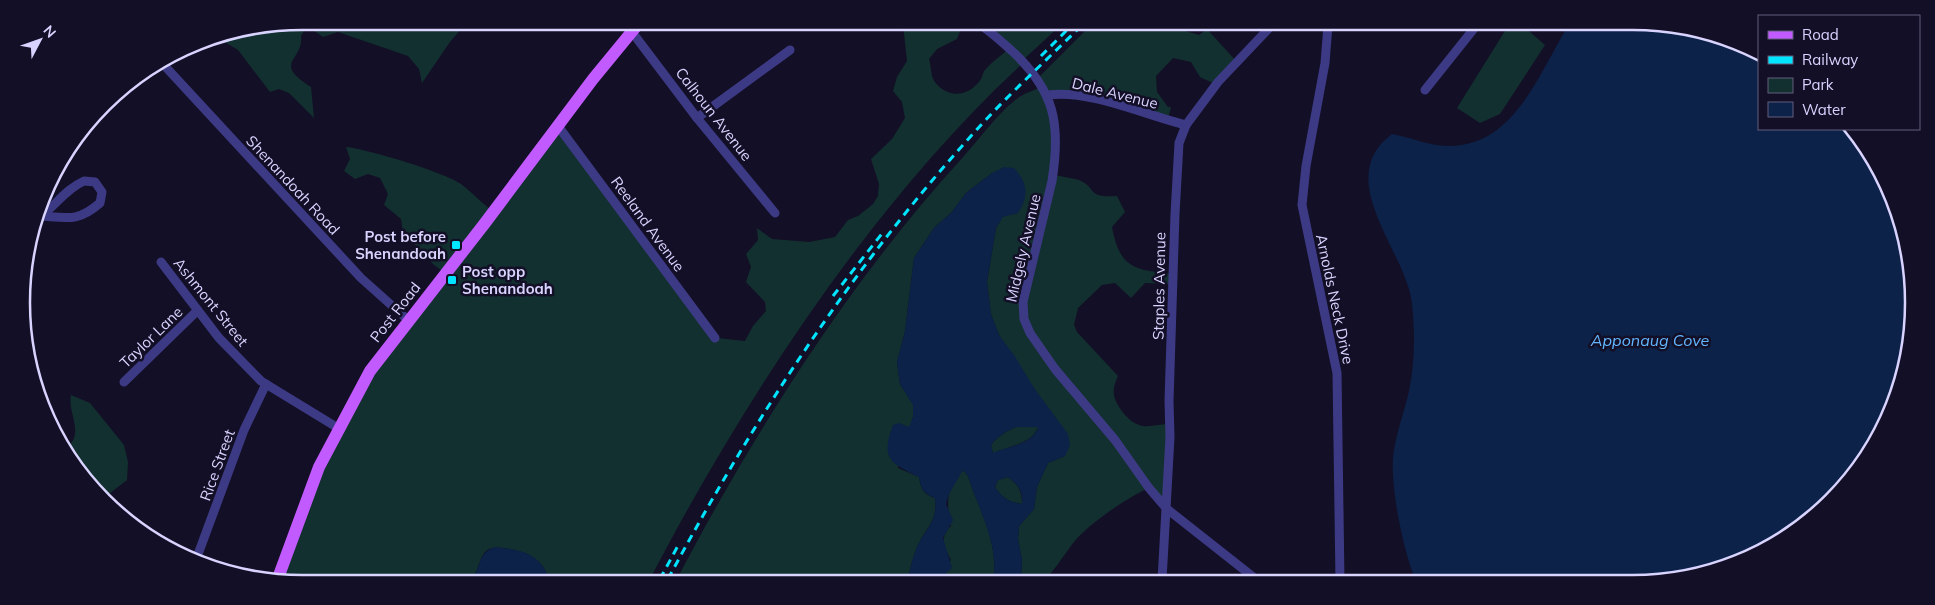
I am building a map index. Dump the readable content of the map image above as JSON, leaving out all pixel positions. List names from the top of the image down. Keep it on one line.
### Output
{"streets":{"main road":["Post Road"],"street":["Dale Avenue","Calhoun Avenue","Shenandoah Road","Reeland Avenue","Midgely Avenue","Staples Avenue","Arnolds Neck Drive","Ashmont Street","Taylor Lane","Rice Street"]},"crossings":[["Dale Avenue","Midgely Avenue"],["Dale Avenue","Staples Avenue"],["Shenandoah Road","Post Road"],["Reeland Avenue","Post Road"],["Midgely Avenue","Staples Avenue"],["Ashmont Street","Post Road"],["Ashmont Street","Taylor Lane"],["Ashmont Street","Rice Street"]],"water":["Apponaug Cove"],"places":{"transit":["Post before Shenandoah","Post opp Shenandoah"]},"legend":["Road","Railway","Park","Water"],"north":"top right"}
